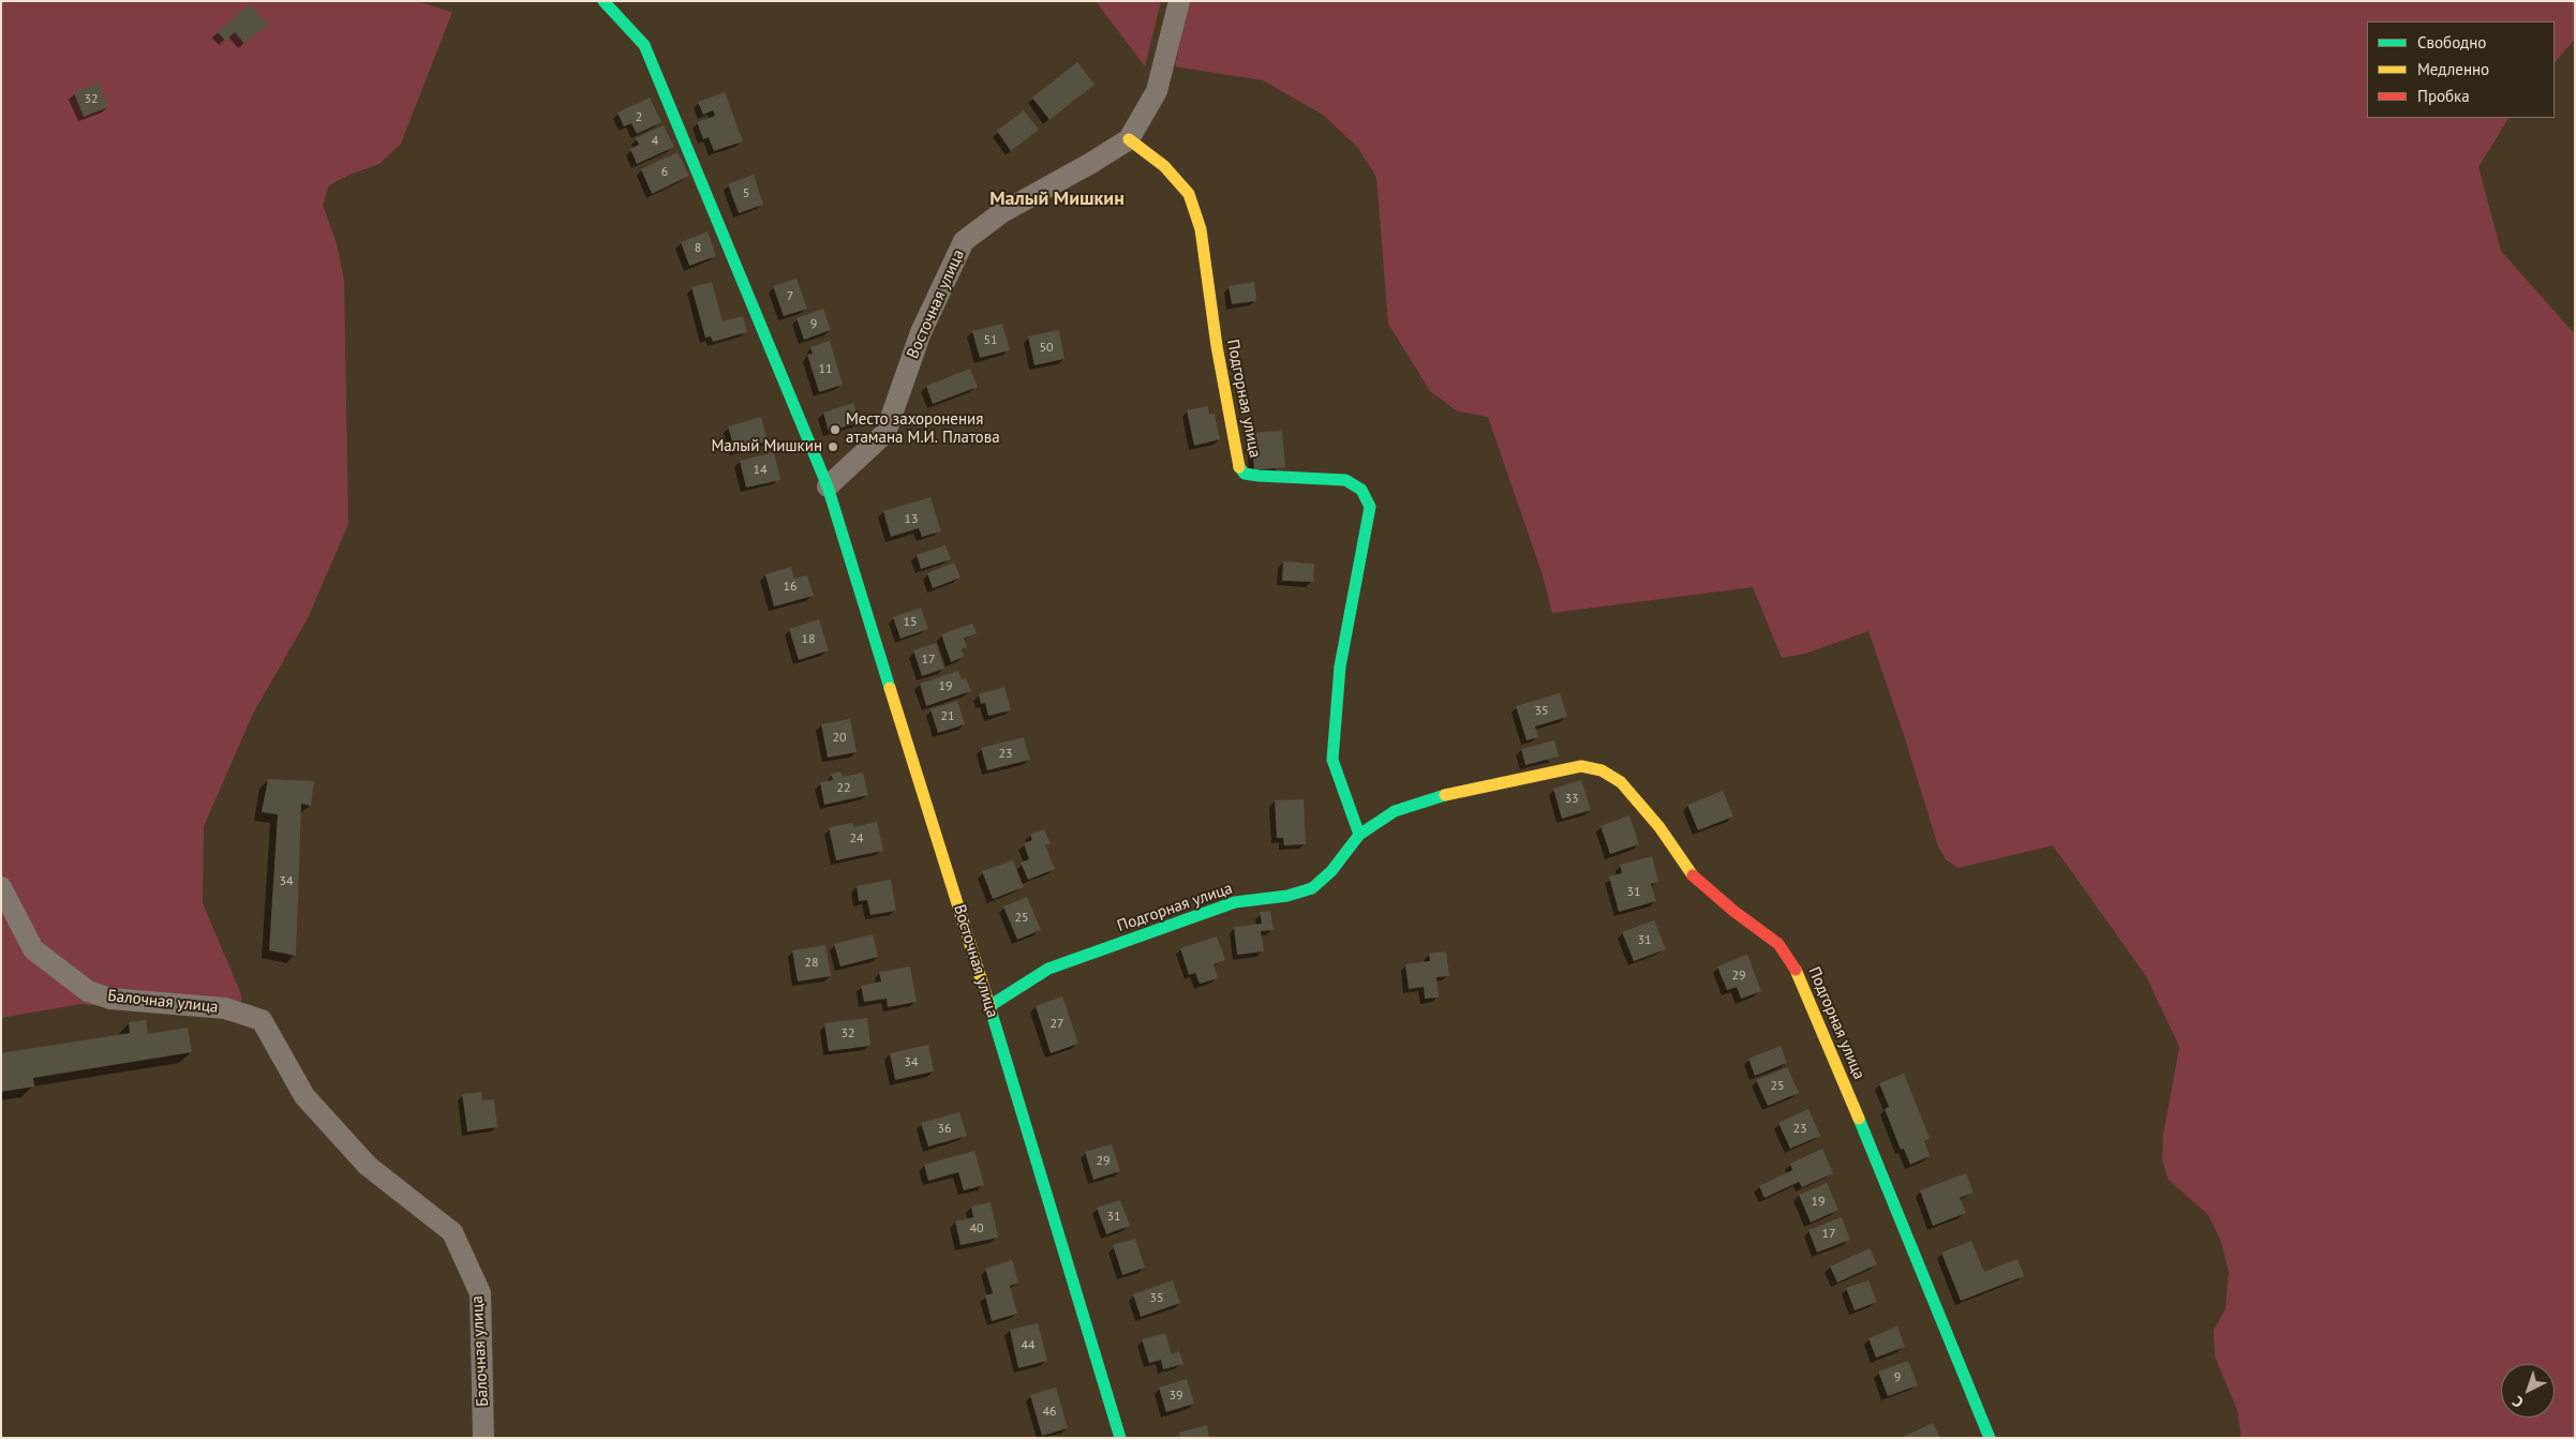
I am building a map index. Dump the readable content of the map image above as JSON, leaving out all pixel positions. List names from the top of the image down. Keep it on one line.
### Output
{"streets":{"street":["Восточная улица","Подгорная улица","Балочная улица"]},"crossings":[["Восточная улица","Подгорная улица"]],"districts":["Малый Мишкин"],"places":["Место захоронения атамана М.И. Платова","Малый Мишкин"],"house_numbers":["32","2","4","6","5","8","7","9","51","50","11","14","13","16","15","18","17","19","35","21","20","23","22","33","24","34","31","25","31","28","29","27","32","34","25","36","23","29","19","31","40","17","35","44","9","39","46"],"legend":["Свободно","Медленно","Пробка"],"north":"bottom left"}
